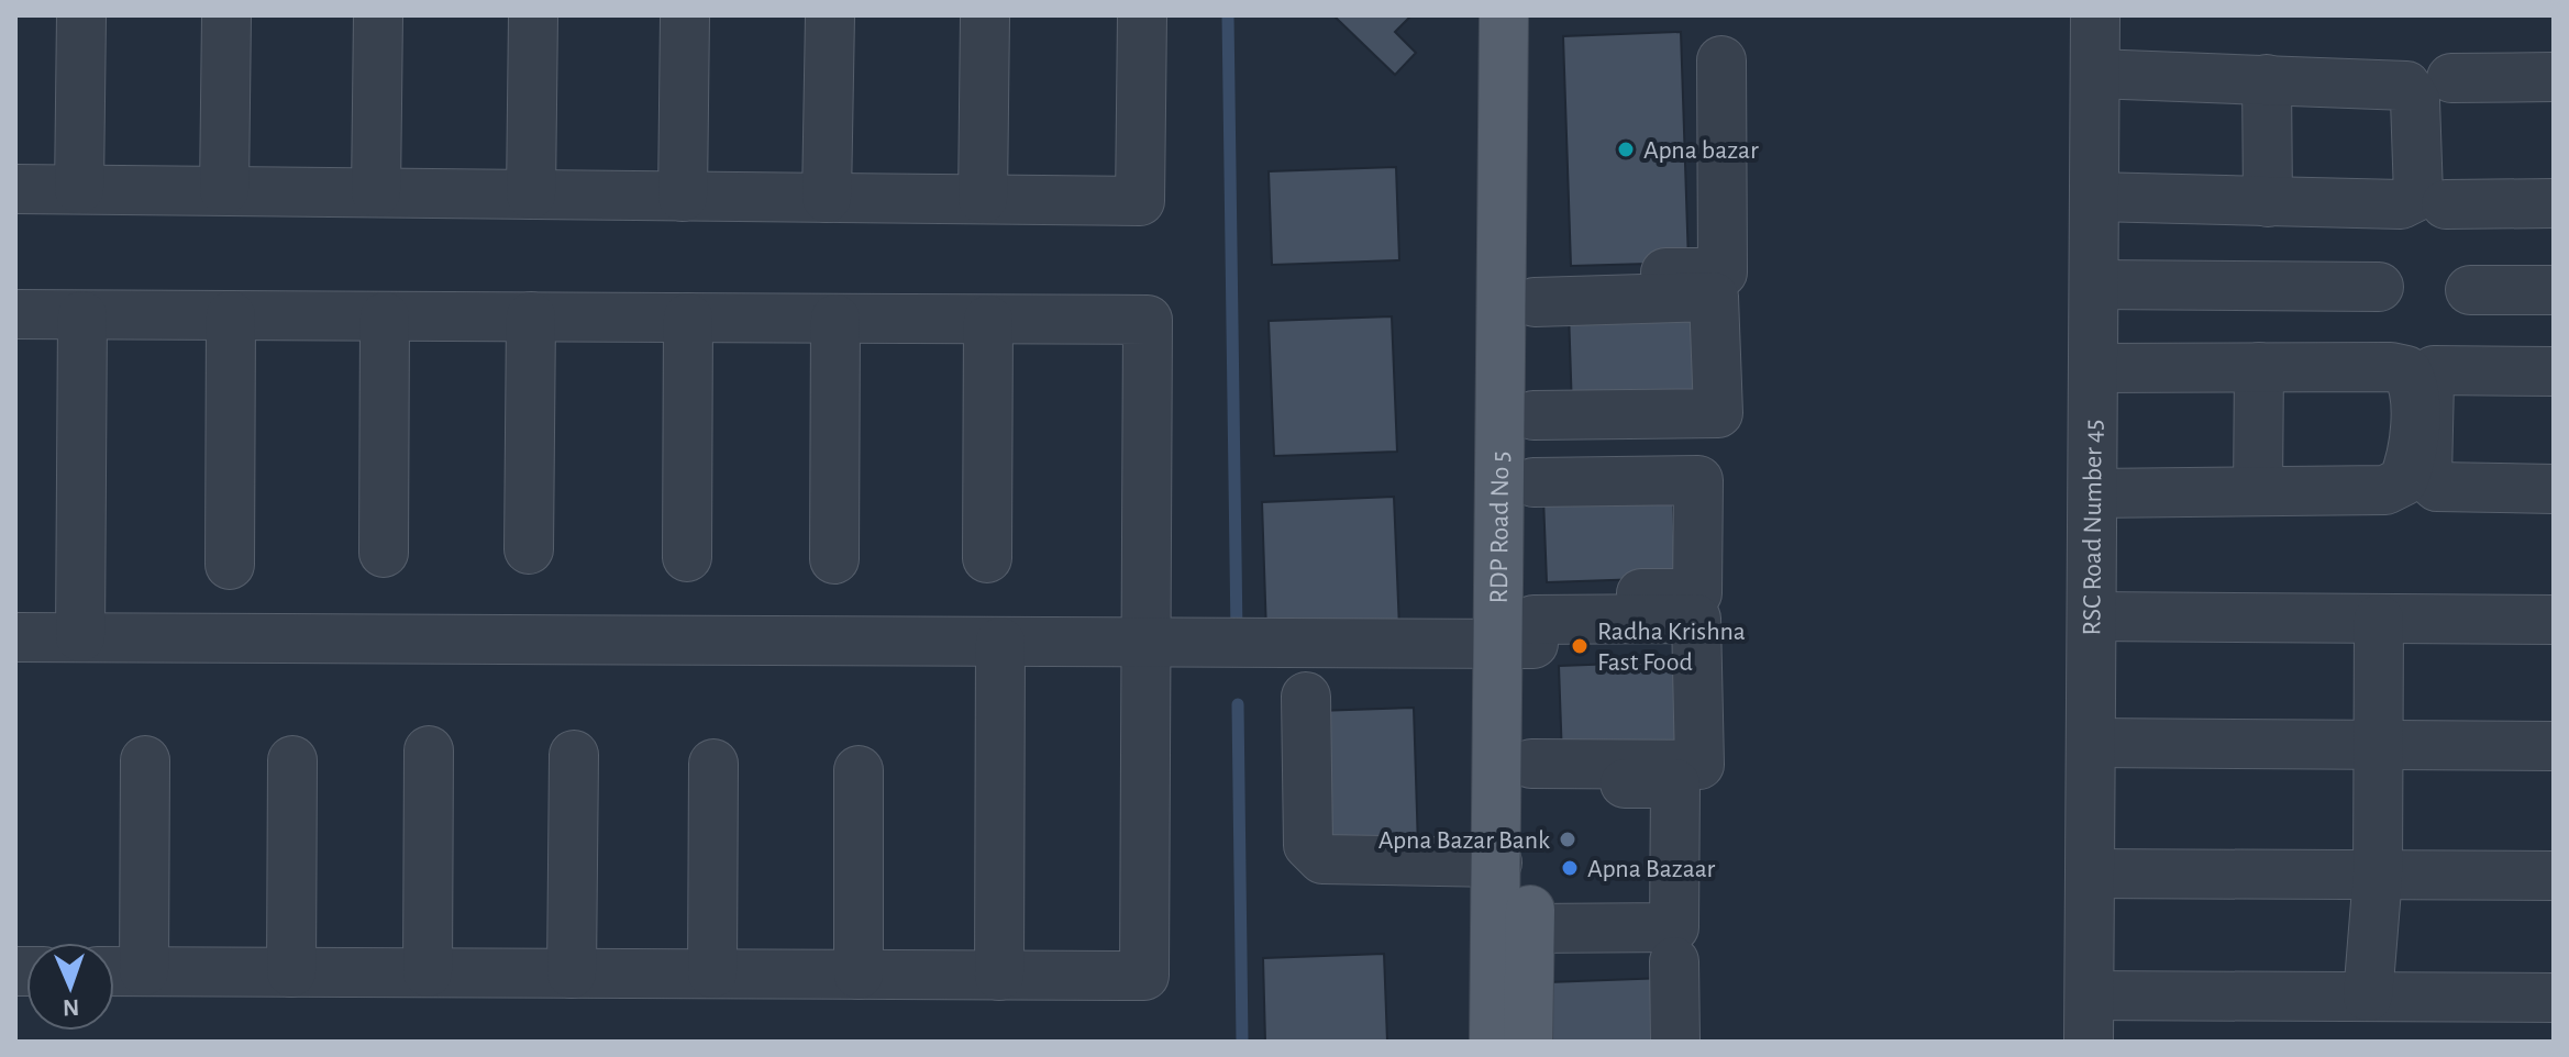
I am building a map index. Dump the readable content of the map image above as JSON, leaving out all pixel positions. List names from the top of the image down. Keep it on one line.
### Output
{"streets":{"main road":["RDP Road No 5"],"street":["RSC Road Number 45"]},"places":["Apna bazar","Radha Krishna Fast Food","Apna Bazar Bank","Apna Bazaar"],"north":"bottom"}
